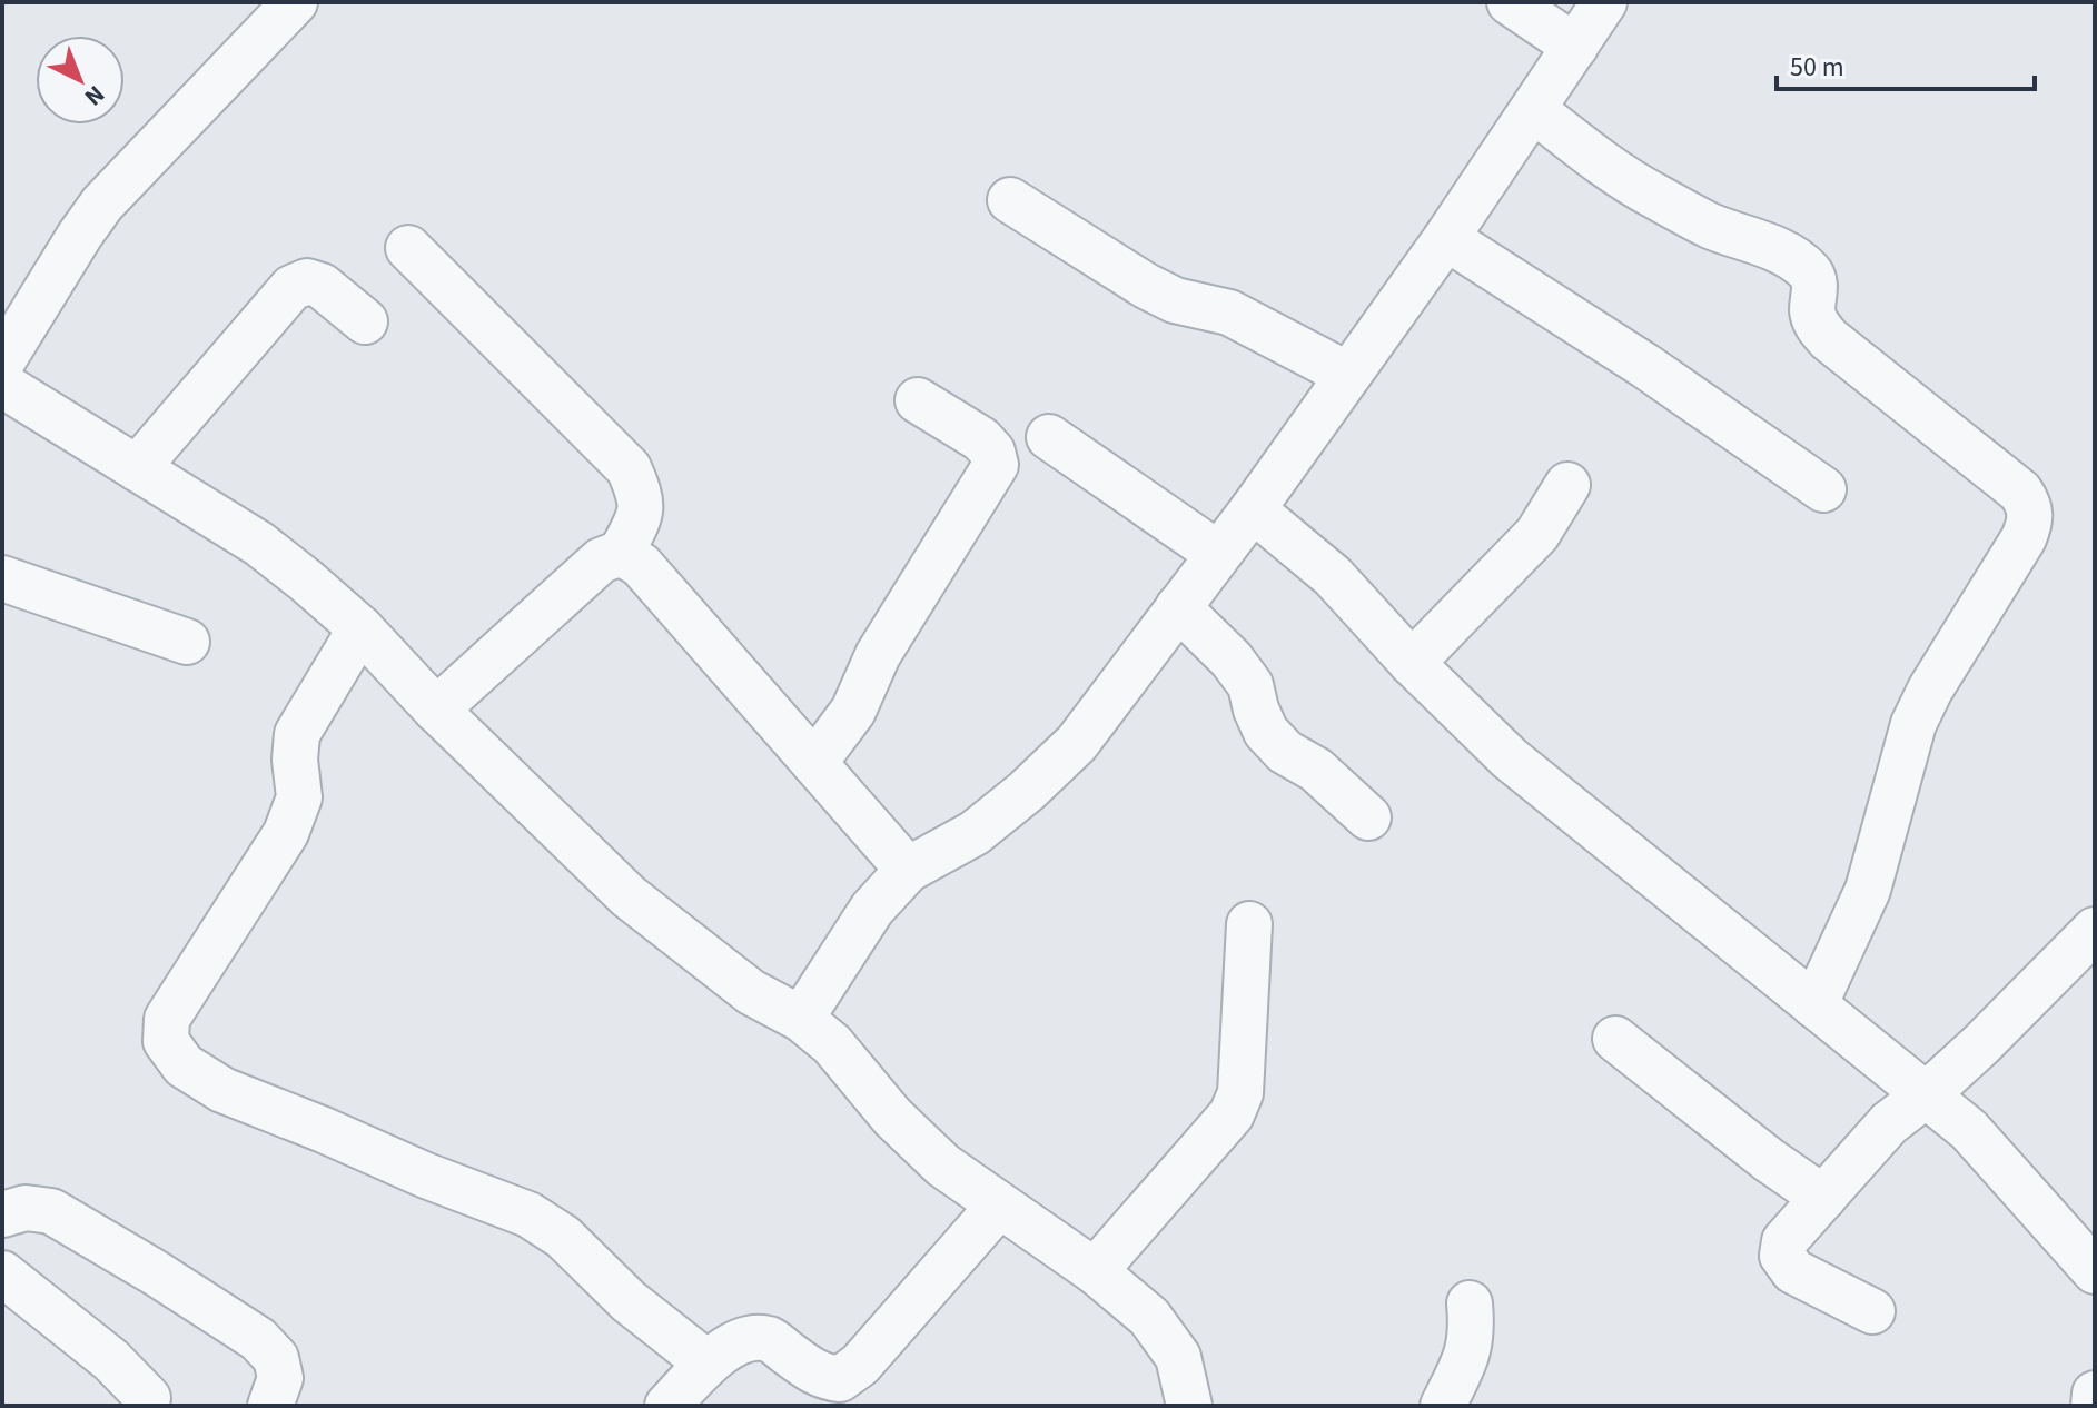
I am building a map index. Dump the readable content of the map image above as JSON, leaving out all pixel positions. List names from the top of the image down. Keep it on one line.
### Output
{"scale_bar":"50 m","north":"bottom right"}
